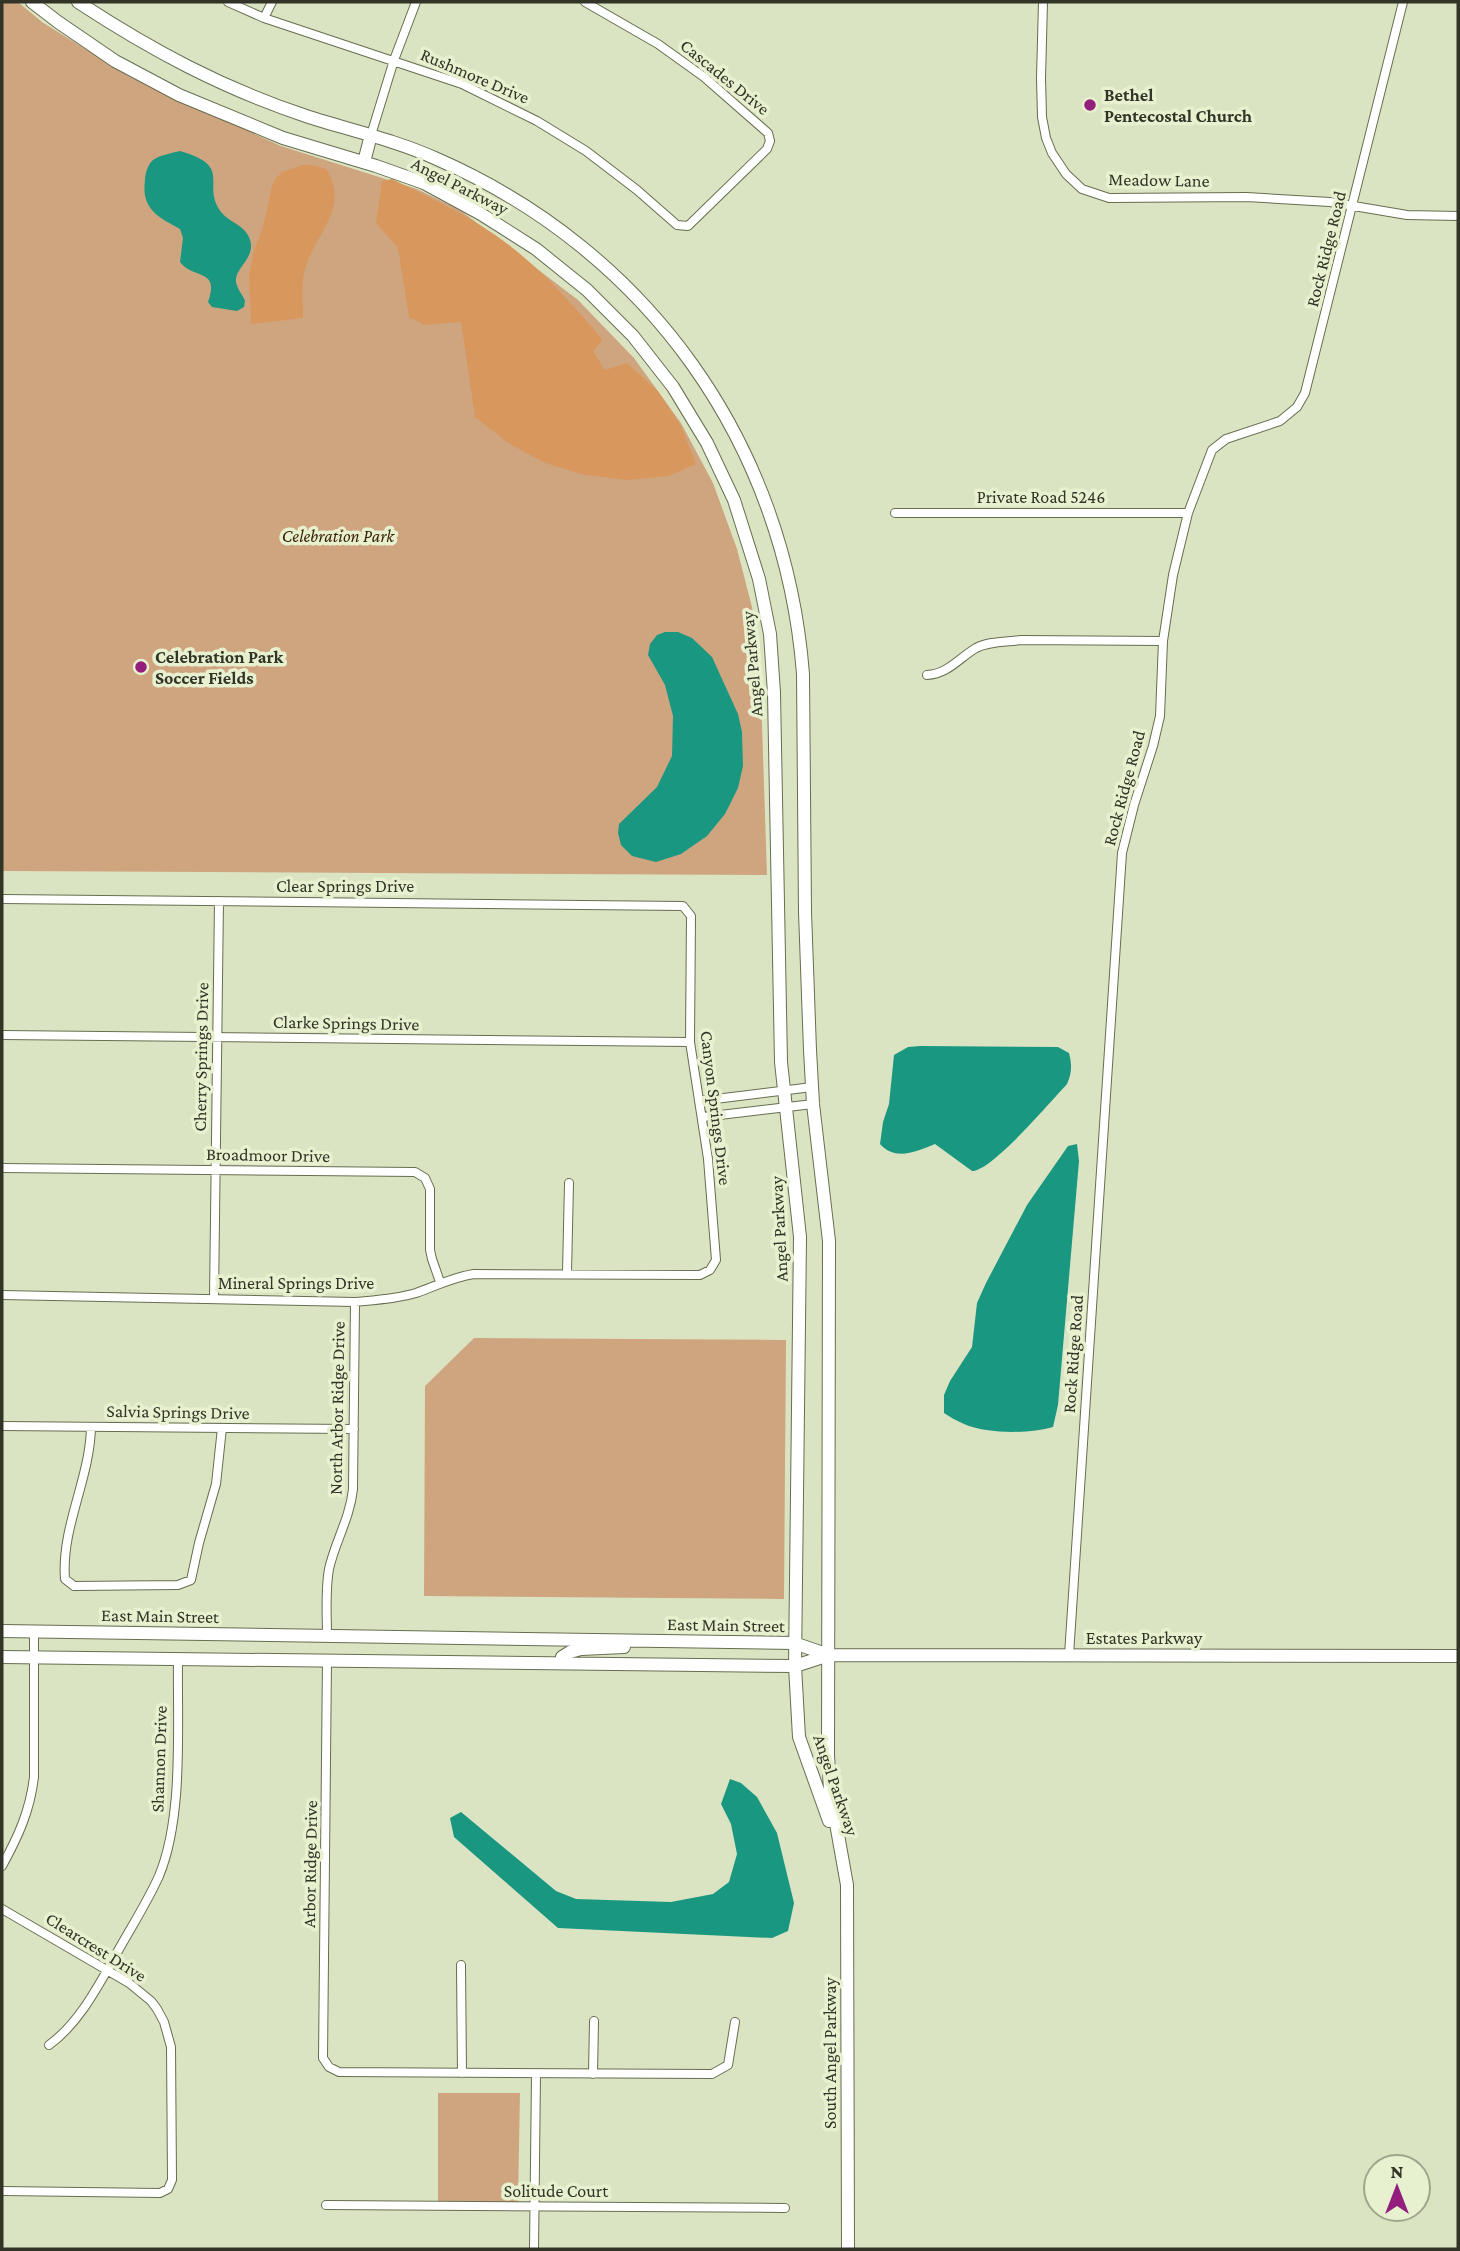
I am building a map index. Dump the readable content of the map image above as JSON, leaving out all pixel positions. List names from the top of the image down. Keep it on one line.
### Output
{"streets":{"main road":["Angel Parkway","East Main Street","Estates Parkway","South Angel Parkway"],"street":["Rushmore Drive","Cascades Drive","Meadow Lane","Rock Ridge Road","Private Road 5246","Clear Springs Drive","Clarke Springs Drive","Cherry Springs Drive","Canyon Springs Drive","Broadmoor Drive","Mineral Springs Drive","North Arbor Ridge Drive","Salvia Springs Drive","Shannon Drive","Arbor Ridge Drive","Clearcrest Drive","Solitude Court"]},"crossings":[["Rushmore Drive","Cascades Drive"],["Meadow Lane","Rock Ridge Road"],["Angel Parkway","East Main Street"],["Angel Parkway","Estates Parkway"],["Angel Parkway","South Angel Parkway"],["Rock Ridge Road","Private Road 5246"],["Rock Ridge Road","Estates Parkway"],["Clear Springs Drive","Cherry Springs Drive"],["Clear Springs Drive","Canyon Springs Drive"],["Clarke Springs Drive","Cherry Springs Drive"],["Clarke Springs Drive","Canyon Springs Drive"],["Cherry Springs Drive","Broadmoor Drive"],["Cherry Springs Drive","Mineral Springs Drive"],["Canyon Springs Drive","Mineral Springs Drive"],["Broadmoor Drive","Mineral Springs Drive"],["Mineral Springs Drive","North Arbor Ridge Drive"],["North Arbor Ridge Drive","Salvia Springs Drive"],["North Arbor Ridge Drive","East Main Street"],["East Main Street","Estates Parkway"],["Shannon Drive","Clearcrest Drive"]],"parks":["Celebration Park"],"places":["Bethel Pentecostal Church","Celebration Park Soccer Fields"],"north":"top"}
